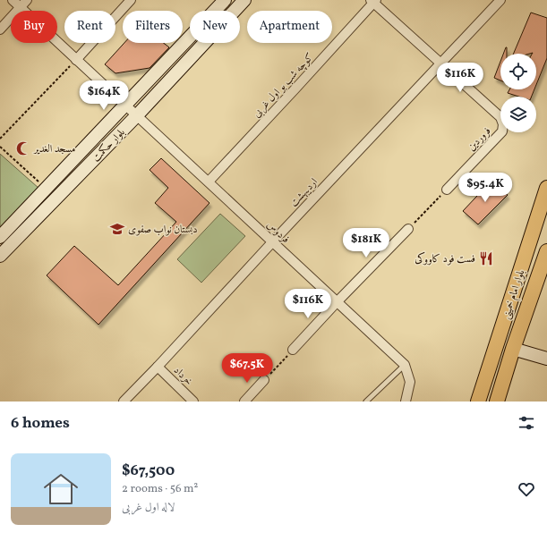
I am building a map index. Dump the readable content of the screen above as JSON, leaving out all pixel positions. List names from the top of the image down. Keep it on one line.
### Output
{"streets":{"main road":["بلوار امام خمینی"],"street":["کوچه شب بو اول غربی","فروردین","بلوار حکمت","اردیبهشت","فردوس","خرداد"]},"crossings":[["کوچه شب بو اول غربی","فروردین"],["کوچه شب بو اول غربی","فردوس"],["فروردین","اردیبهشت"],["بلوار حکمت","فردوس"],["اردیبهشت","فردوس"],["اردیبهشت","خرداد"]],"places":{"mosque":["مسجد الغدیر"],"school or university":["دبستان نواب صفوی"],"restaurant":["فست فود کاووکی"]},"page":{"chip":["Buy","Rent","Filters","New","Apartment"],"price":["$116K","$164K","$95.4K","$181K","$116K","$67.5K"],"heading":"6 homes","list":[{"name":"$67,500","note":"2 rooms · 56 m² · لاله اول غربی"}]}}
